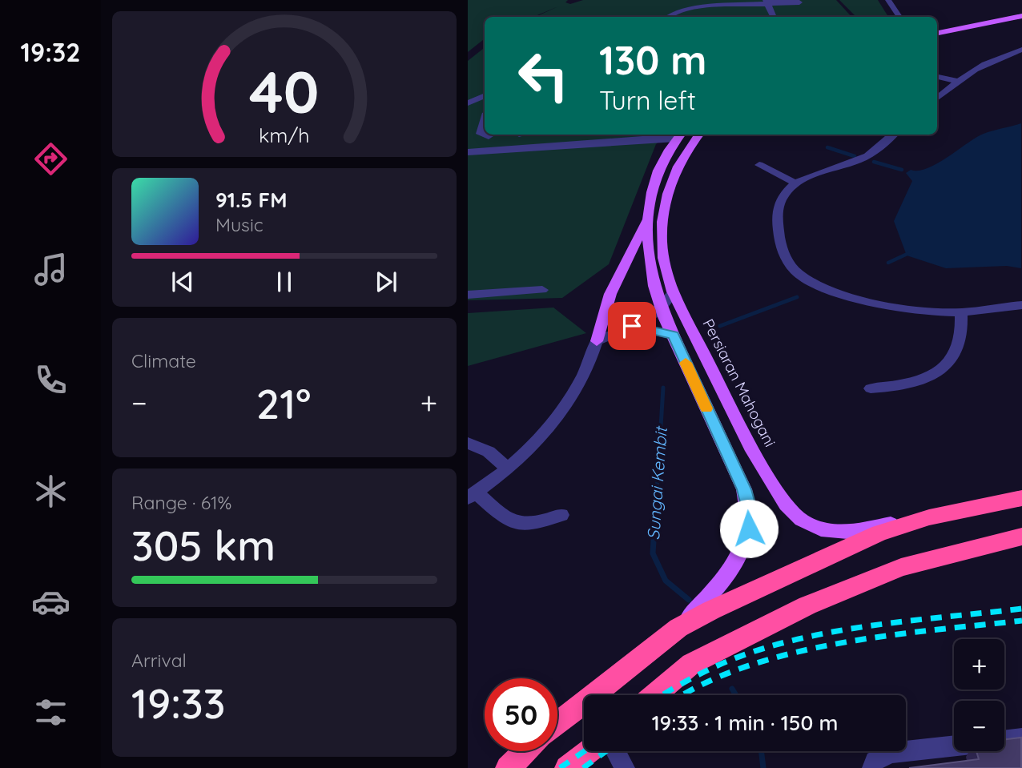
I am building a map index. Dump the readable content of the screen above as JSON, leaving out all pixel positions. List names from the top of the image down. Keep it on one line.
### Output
{"streets":{"main road":["Persiaran Mahogani"]},"water":["Sungai Kembit"],"page":{"tabs":"19:32","turn":["130 m","Turn left"],"song":["91.5 FM","Music"],"tile":["Climate",["Range · 61%","305 km"],["Arrival","19:33"]],"heat":["−","21°","+"],"map_buttons":["+","−"],"limit":"50","trip":"19:33 · 1 min · 150 m","gauge":["40","km/h"]}}
